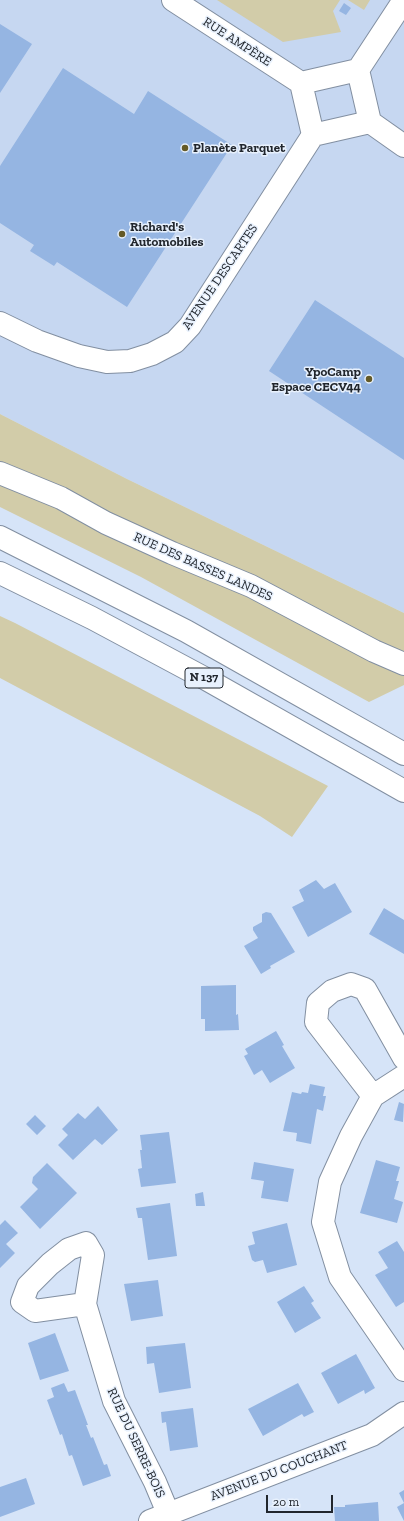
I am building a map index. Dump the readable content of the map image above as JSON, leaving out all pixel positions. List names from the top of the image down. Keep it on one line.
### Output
{"streets":{"main road":["RUE AMPÈRE","AVENUE DESCARTES","RUE DES BASSES LANDES","N 137","RUE DU SERRE-BOIS","AVENUE DU COUCHANT"]},"crossings":[["RUE DU SERRE-BOIS","AVENUE DU COUCHANT"]],"places":["Planète Parquet","Richard's Automobiles","YpoCamp Espace CECV44"],"scale_bar":"20 m"}
